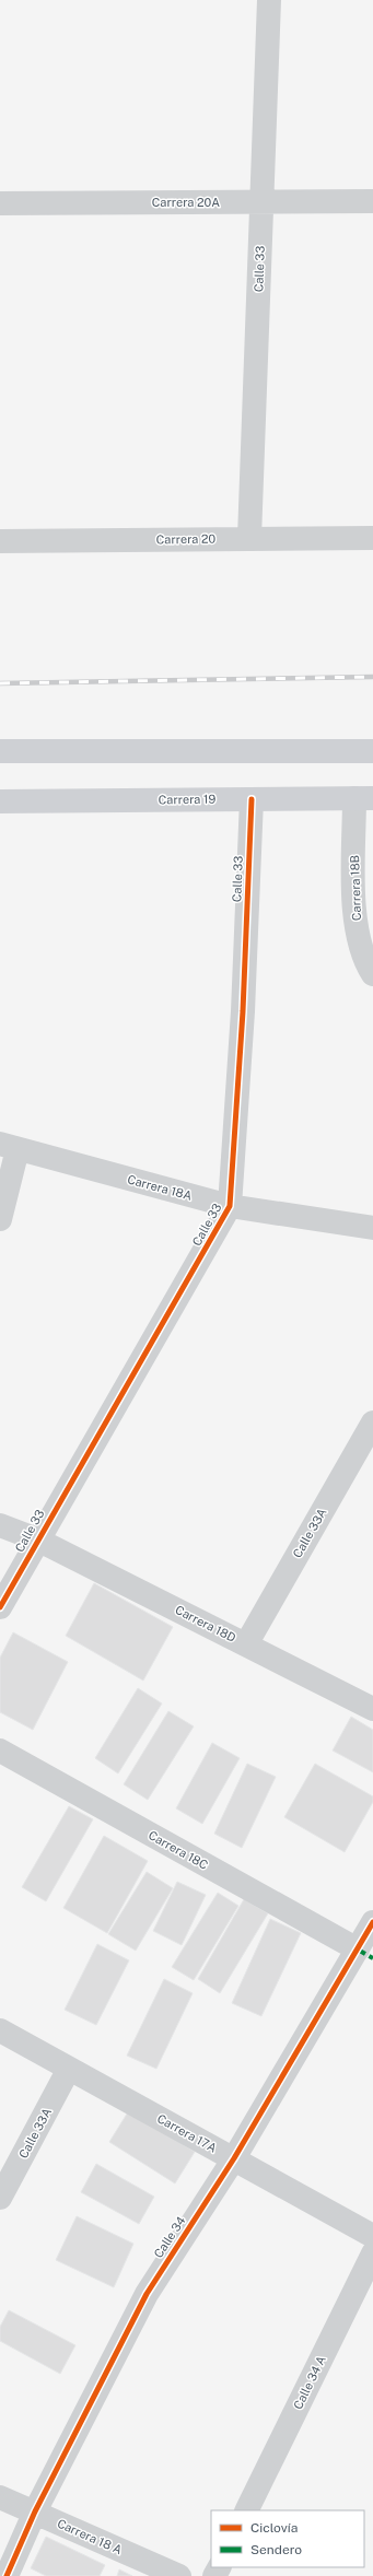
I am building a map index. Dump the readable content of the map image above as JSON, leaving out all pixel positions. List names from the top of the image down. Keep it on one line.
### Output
{"streets":{"main road":["Carrera 19"],"street":["Carrera 20A","Calle 33","Carrera 20","Carrera 18B","Carrera 18A","Calle 33A","Carrera 18D","Carrera 18C","Carrera 17A","Calle 34","Calle 34 A","Carrera 18 A"]},"crossings":[["Carrera 20A","Calle 33"],["Calle 33","Carrera 20"],["Calle 33","Carrera 19"],["Calle 33","Carrera 18A"],["Calle 33","Carrera 18D"],["Carrera 19","Carrera 18B"],["Calle 33A","Carrera 18D"],["Calle 33A","Carrera 17A"],["Carrera 18C","Calle 34"],["Carrera 17A","Calle 34"],["Calle 34","Carrera 18 A"]],"legend":["Ciclovía","Sendero"]}
